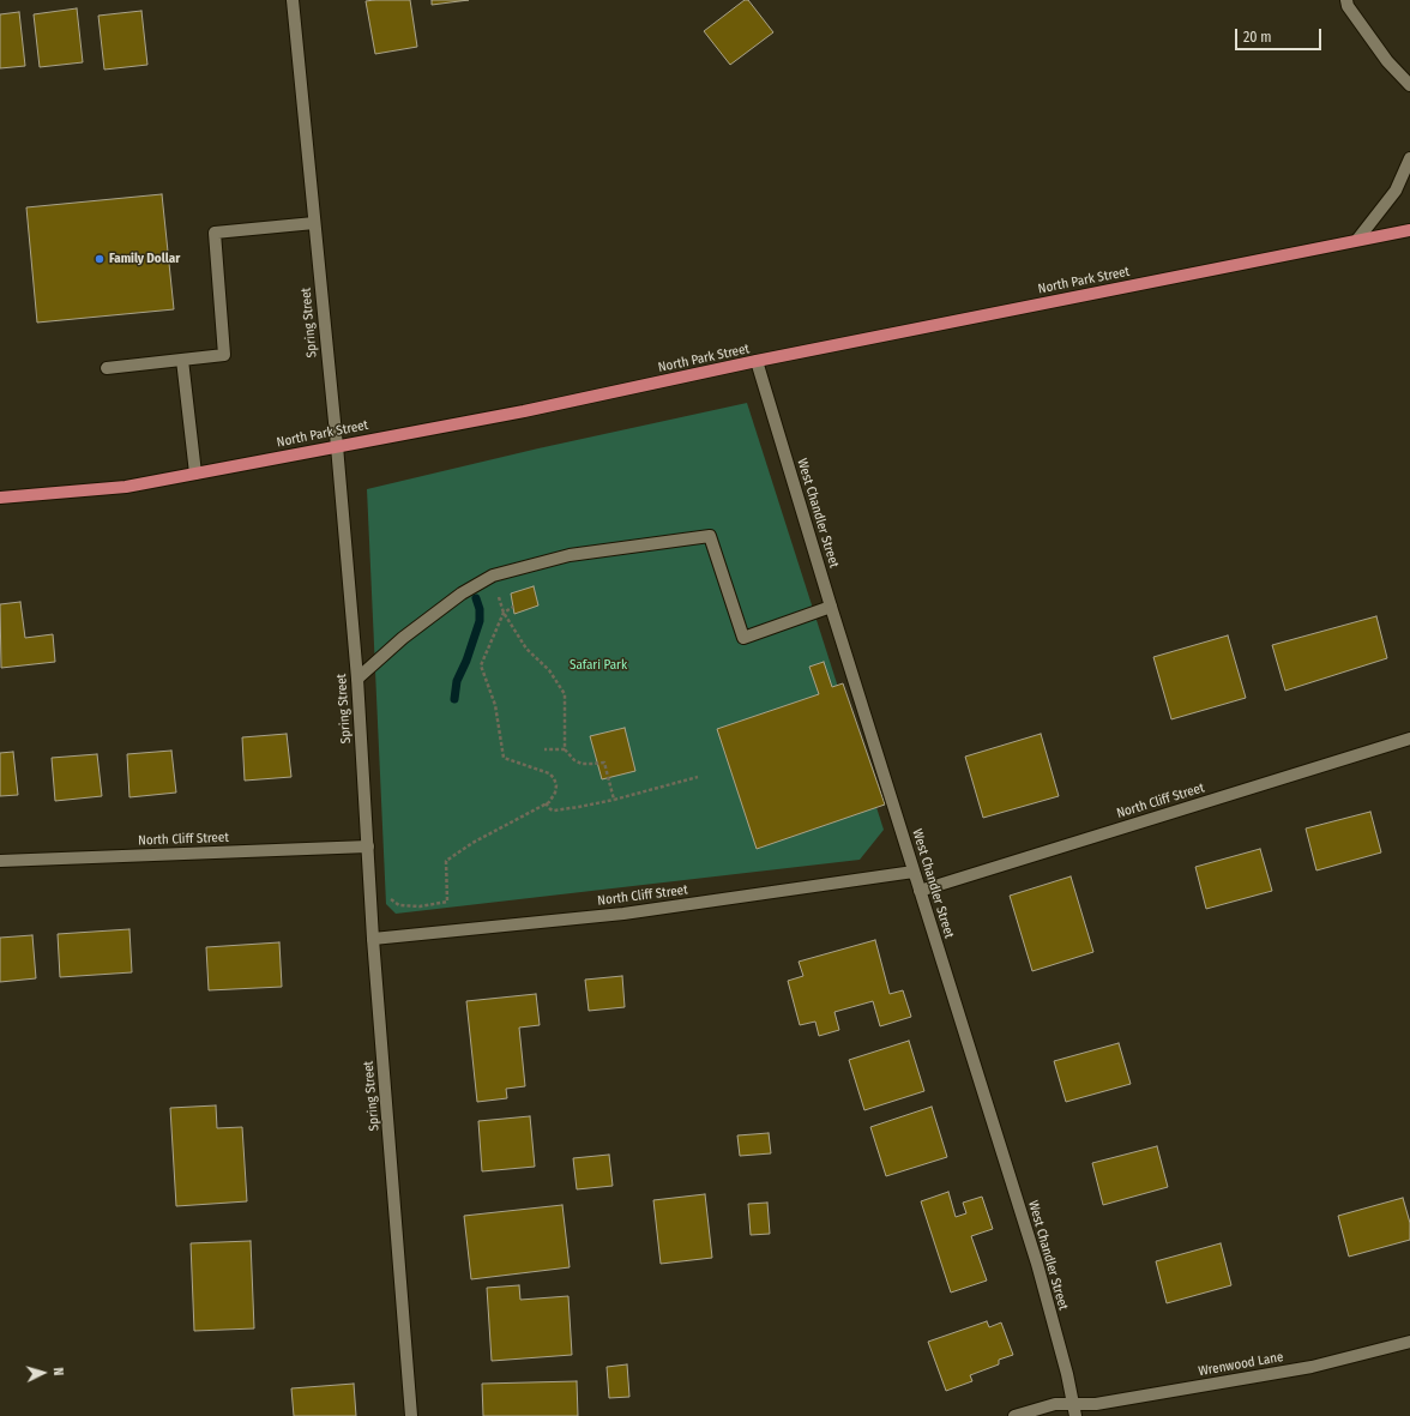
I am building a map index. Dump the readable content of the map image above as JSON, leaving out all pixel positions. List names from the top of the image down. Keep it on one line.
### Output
{"streets":{"main road":["North Park Street"],"street":["Spring Street","West Chandler Street","North Cliff Street","Wrenwood Lane"]},"crossings":[["North Park Street","Spring Street"],["North Park Street","West Chandler Street"],["Spring Street","North Cliff Street"],["West Chandler Street","North Cliff Street"],["West Chandler Street","Wrenwood Lane"]],"parks":["Safari Park"],"places":["Family Dollar"],"scale_bar":"20 m","north":"right"}
